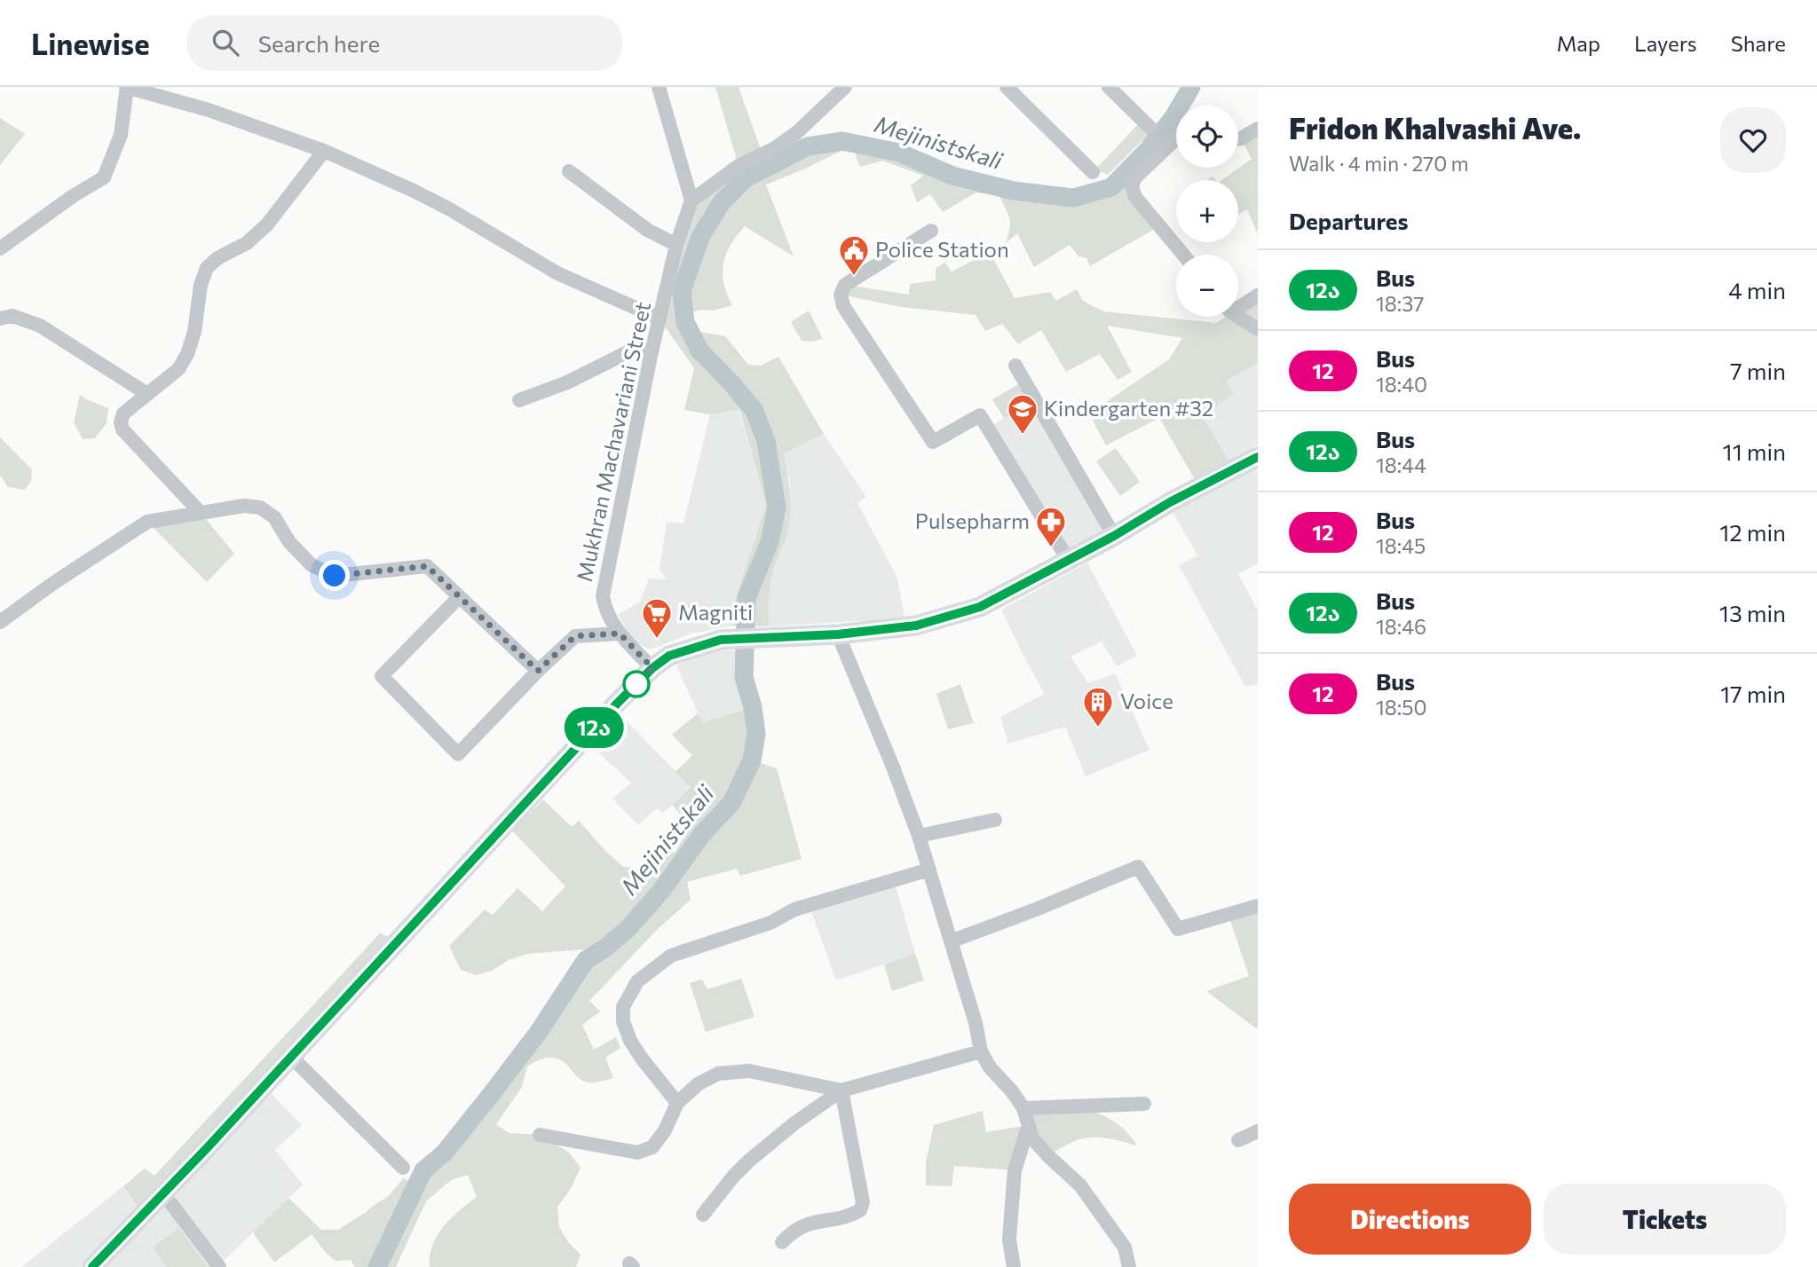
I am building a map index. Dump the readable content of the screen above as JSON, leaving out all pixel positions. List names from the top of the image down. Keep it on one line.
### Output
{"streets":{"street":["Mukhran Machavariani Street"]},"water":["Mejinistskali"],"places":{"public building":["Police Station"],"school or university":["Kindergarten #32"],"pharmacy":["Pulsepharm"],"supermarket":["Magniti"],"building":["Voice"]},"lines":["bus line 12ა"],"page":{"header":"Linewise","search":"Search here","nav":["Map","Layers","Share"],"on_map":"12ა","heading":[["Fridon Khalvashi Ave.","Walk · 4 min · 270 m"],"Departures"],"map_buttons":["+","−"],"list":[{"mark":"12ა","name":"Bus","note":"18:37","value":"4 min"},{"mark":"12","name":"Bus","note":"18:40","value":"7 min"},{"mark":"12ა","name":"Bus","note":"18:44","value":"11 min"},{"mark":"12","name":"Bus","note":"18:45","value":"12 min"},{"mark":"12ა","name":"Bus","note":"18:46","value":"13 min"},{"mark":"12","name":"Bus","note":"18:50","value":"17 min"}],"buttons":["Directions","Tickets"]}}
